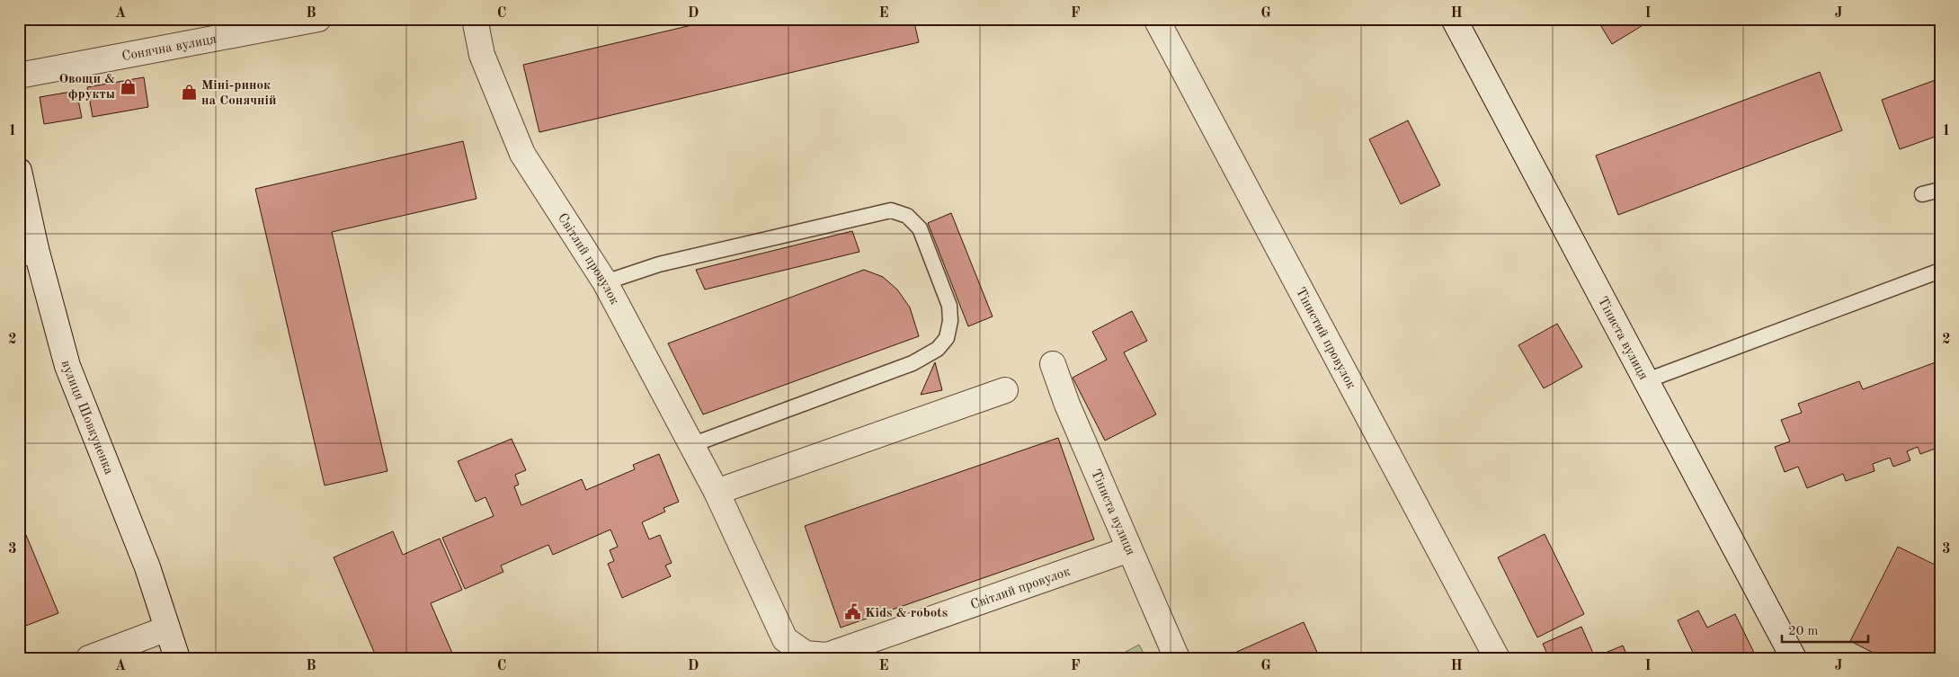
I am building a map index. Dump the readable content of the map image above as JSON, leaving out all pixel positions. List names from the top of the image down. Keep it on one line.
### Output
{"streets":{"street":["Сонячна вулиця","Світлий провулок","Тінистий провулок","Тіниста вулиця","вулиця Шовкуненка"]},"crossings":[["Світлий провулок","Тіниста вулиця"]],"places":{"shop":["Овощи & фрукты","Міні-ринок на Сонячній"],"public building":["Kids & robots"]},"scale_bar":"20 m","grid":{"columns":["A","B","C","D","E","F","G","H","I","J"],"rows":["1","2","3"]}}
